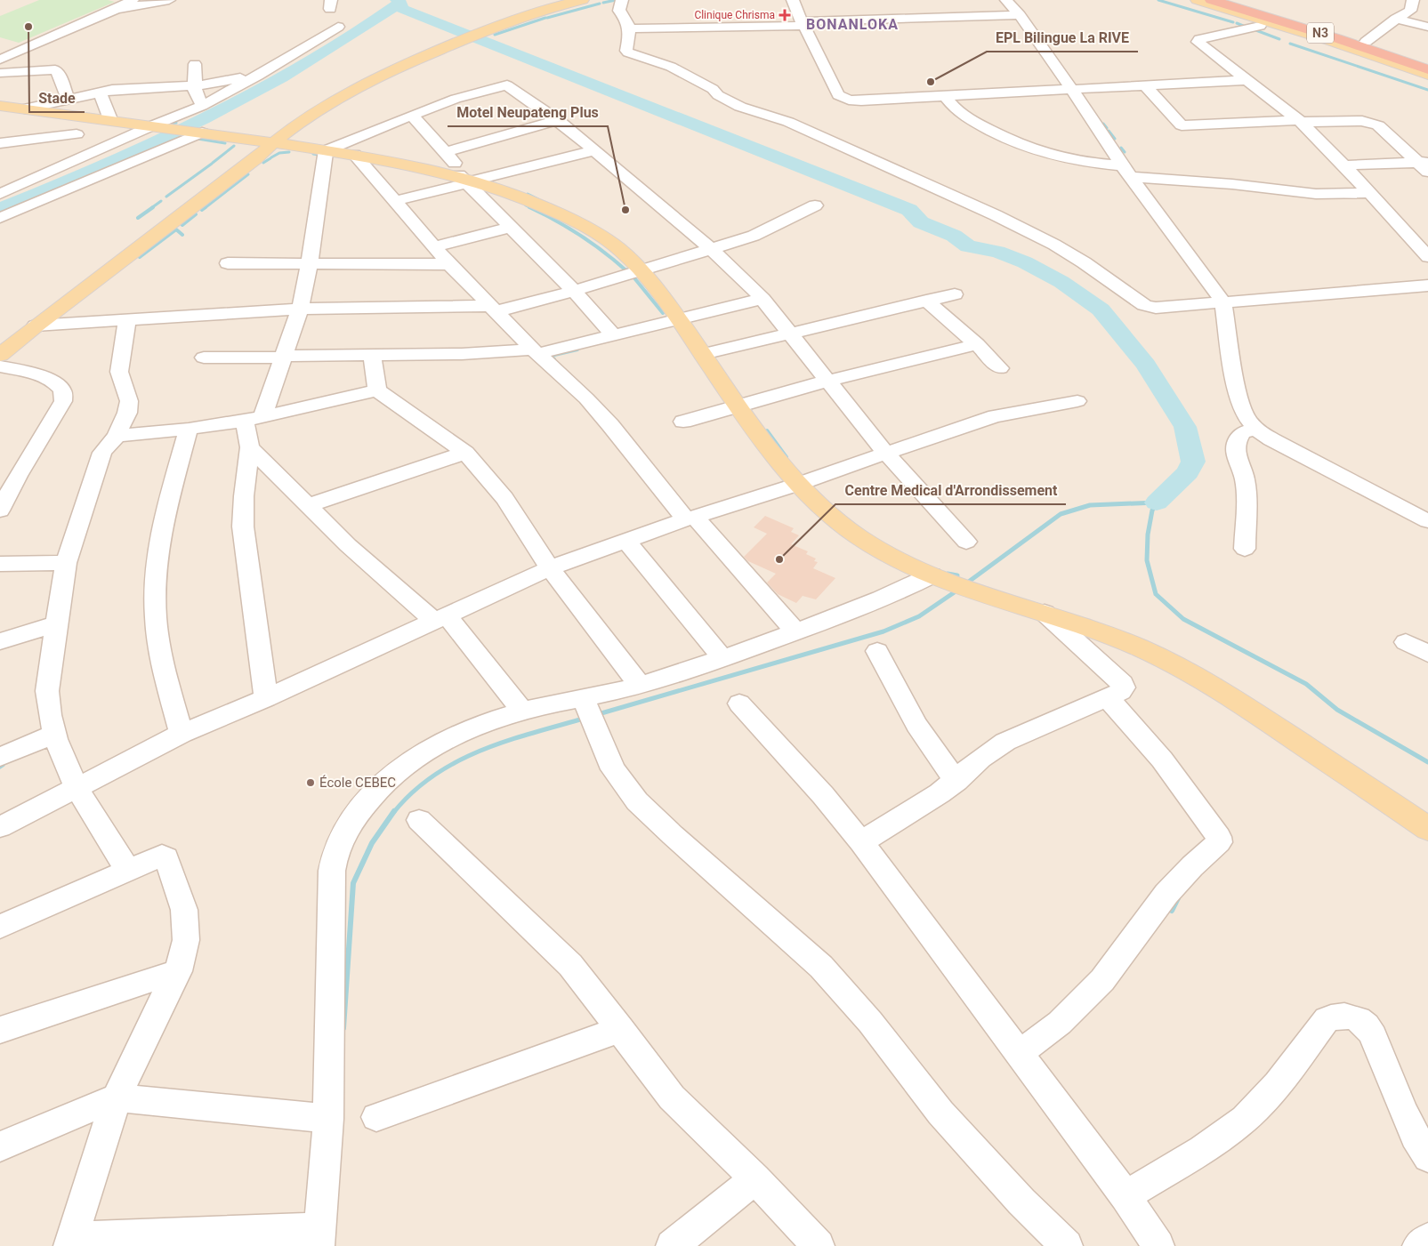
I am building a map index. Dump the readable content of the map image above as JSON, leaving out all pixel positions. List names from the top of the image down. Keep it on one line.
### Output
{"streets":{"highway":["N3"]},"districts":["BONANLOKA"],"places":{"health":["Clinique Chrisma"],"other":["Stade","EPL Bilingue La RIVE","Motel Neupateng Plus","Centre Medical d'Arrondissement","École CEBEC"]}}
